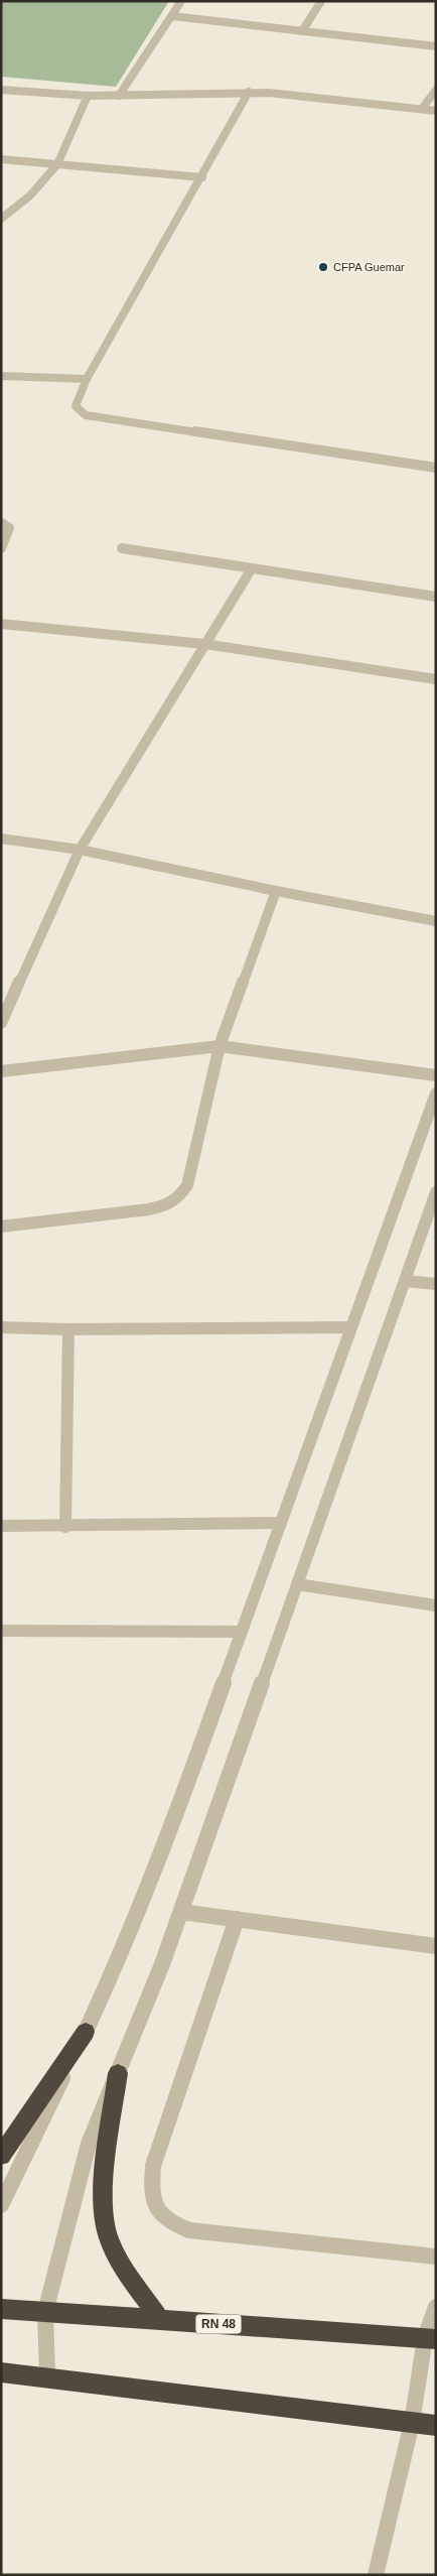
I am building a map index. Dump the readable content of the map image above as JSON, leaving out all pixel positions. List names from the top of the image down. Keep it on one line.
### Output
{"streets":{"highway":["RN 48"]},"places":["CFPA Guemar"]}
